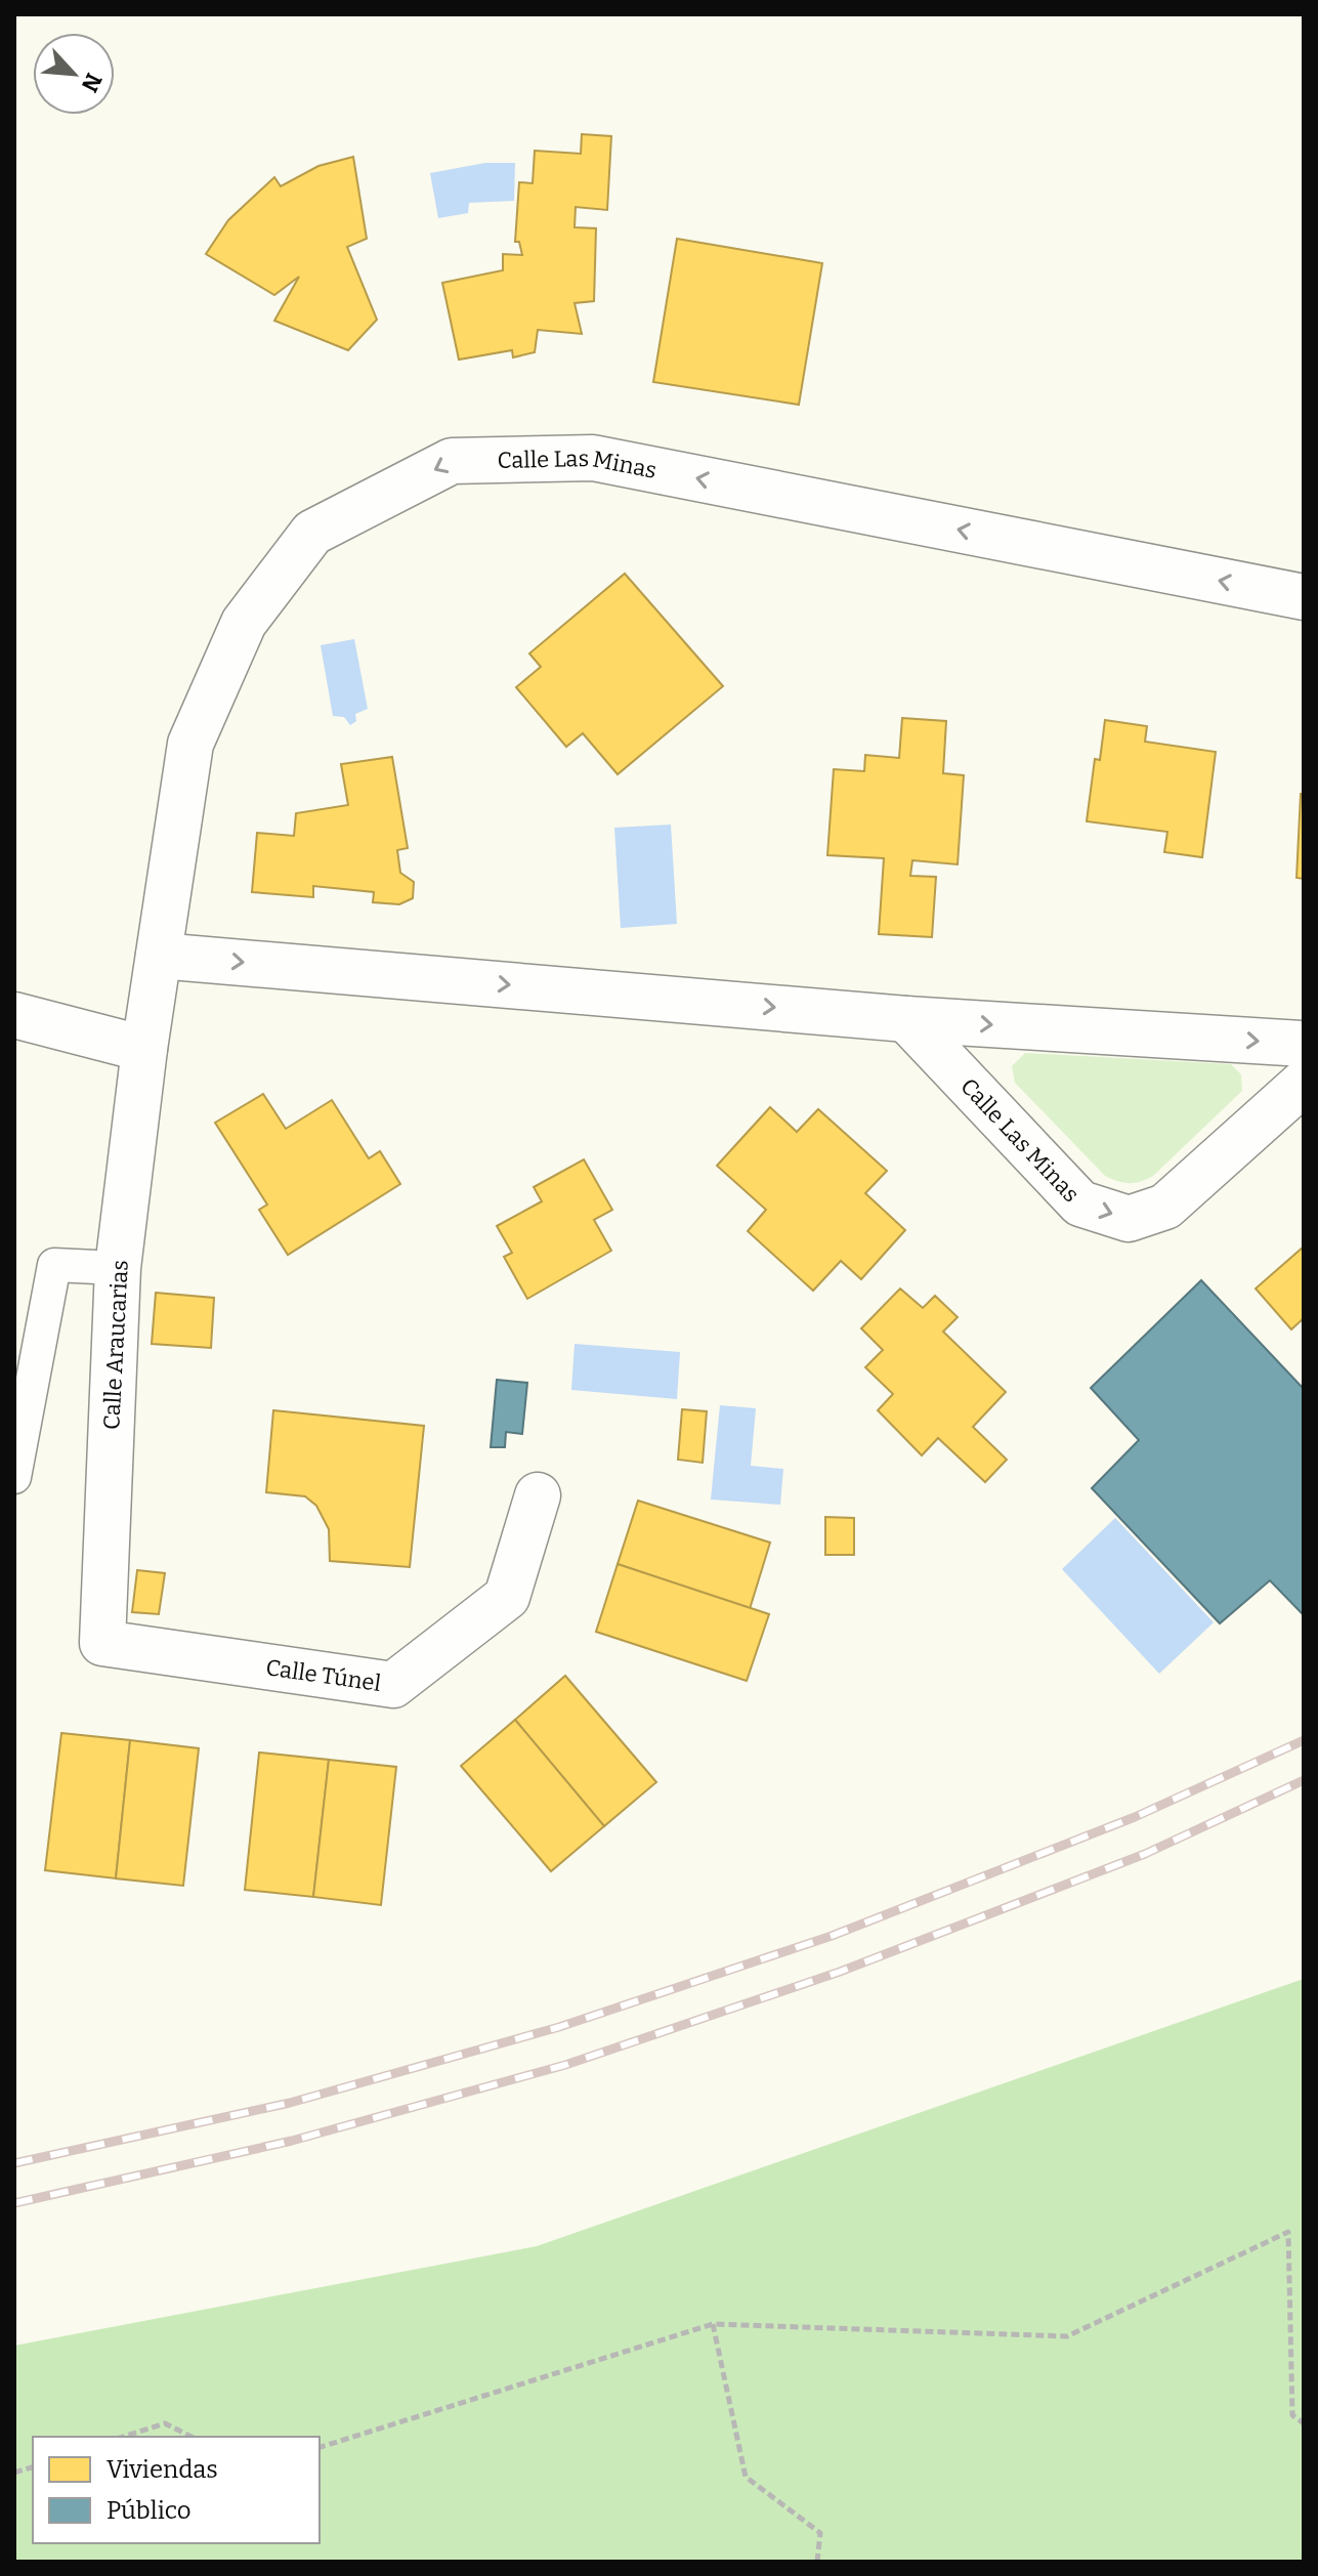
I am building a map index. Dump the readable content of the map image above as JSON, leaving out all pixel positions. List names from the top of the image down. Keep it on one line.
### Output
{"streets":{"street":["Calle Las Minas","Calle Araucarias","Calle Túnel"]},"crossings":[["Calle Las Minas","Calle Araucarias"],["Calle Araucarias","Calle Túnel"]],"legend":["Viviendas","Público"],"north":"bottom right"}
